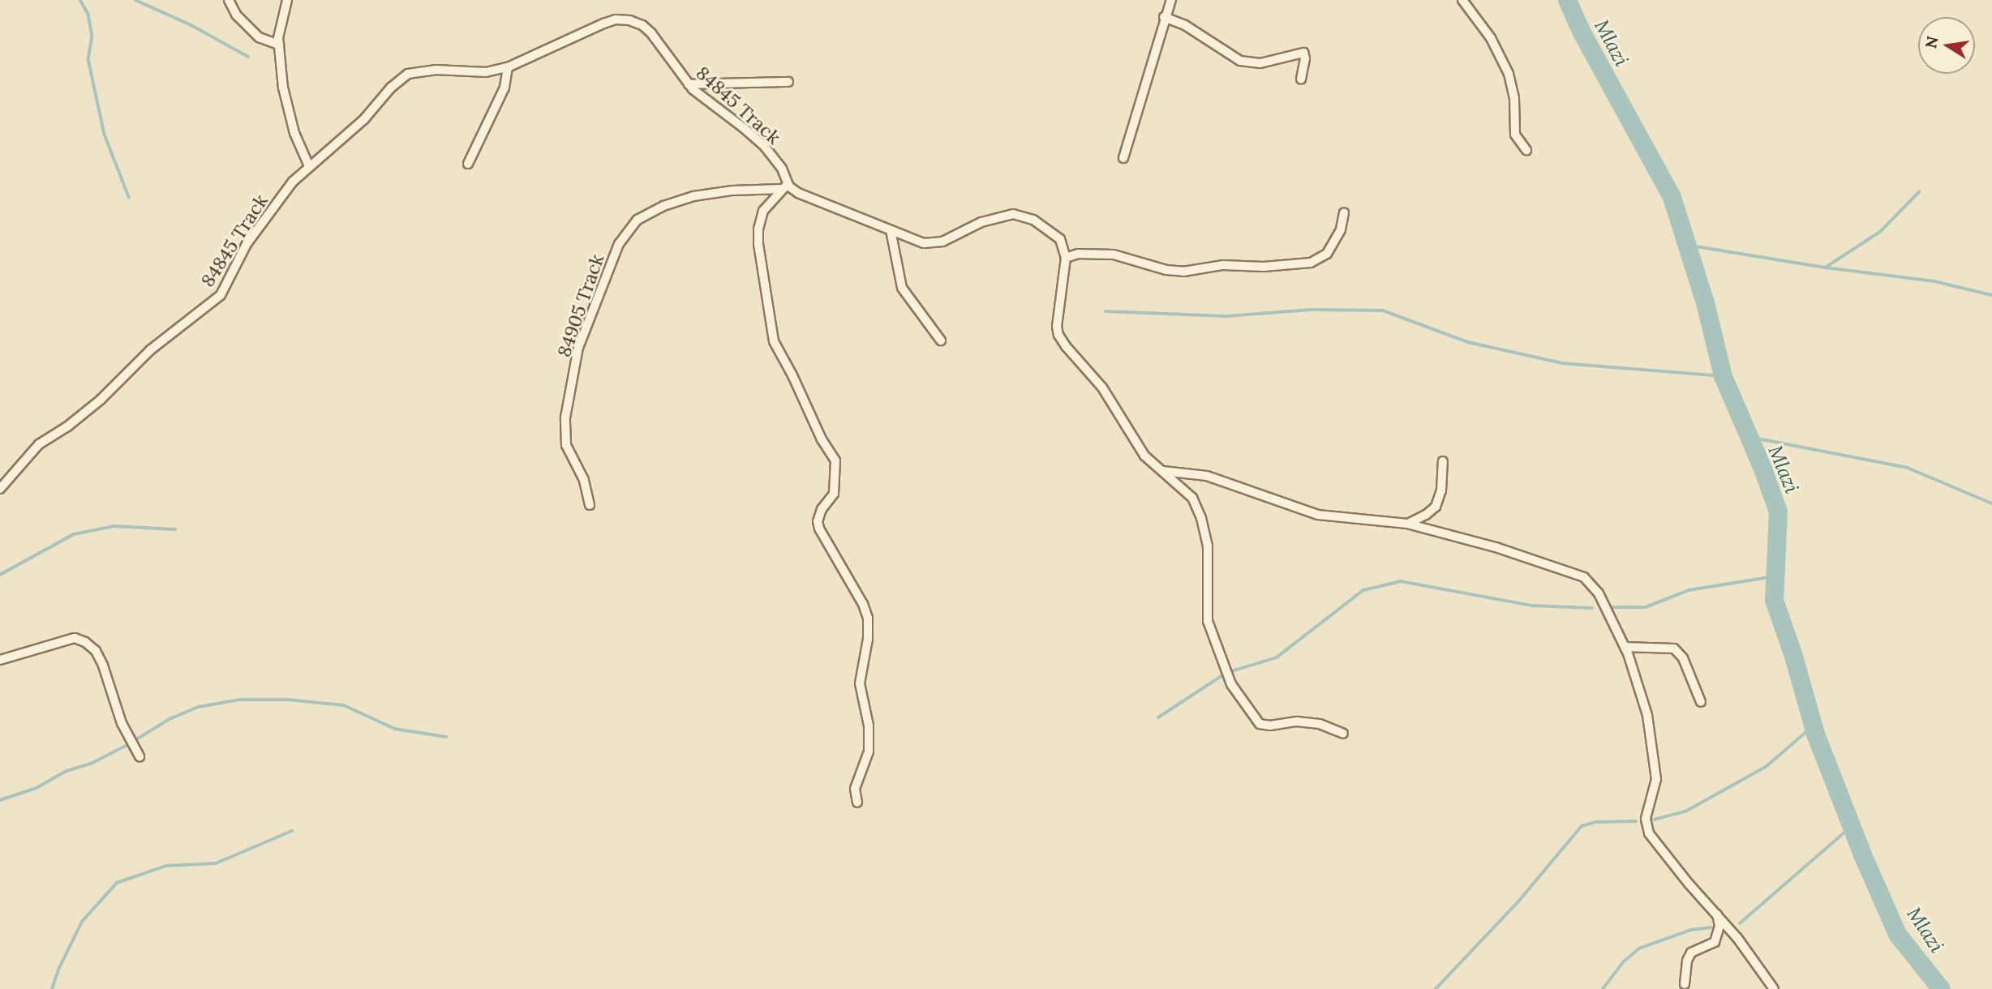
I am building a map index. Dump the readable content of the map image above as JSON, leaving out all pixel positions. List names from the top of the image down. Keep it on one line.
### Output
{"streets":{"street":["84845 Track","84905 Track"]},"crossings":[["84845 Track","84905 Track"]],"water":["Mlazi"],"north":"left"}
